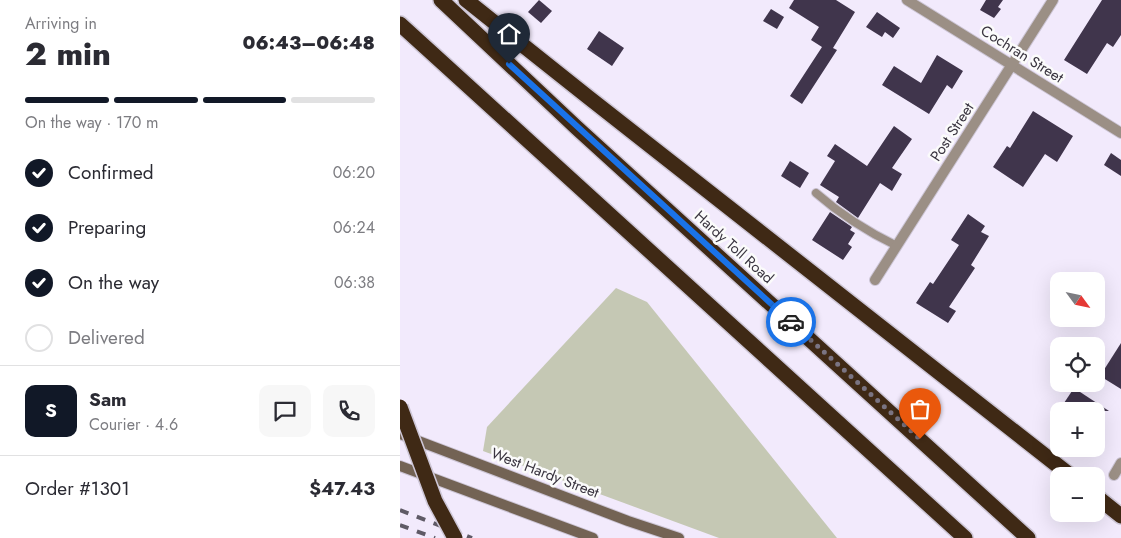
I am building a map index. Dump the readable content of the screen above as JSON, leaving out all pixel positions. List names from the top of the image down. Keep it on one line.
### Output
{"streets":{"highway":["Hardy Toll Road"],"main road":["West Hardy Street"],"street":["Cochran Street","Post Street"]},"crossings":[["Cochran Street","Post Street"]],"north":"bottom right","page":{"heading":["2 min","Arriving in","06:43–06:48"],"panel":["Sam","Courier · 4.6","Order #1301","$47.43"],"bar":"On the way · 170 m","list":[["Confirmed","06:20"],["Preparing","06:24"],["On the way","06:38"],"Delivered"],"map_buttons":["+","−"],"round":"S"}}
